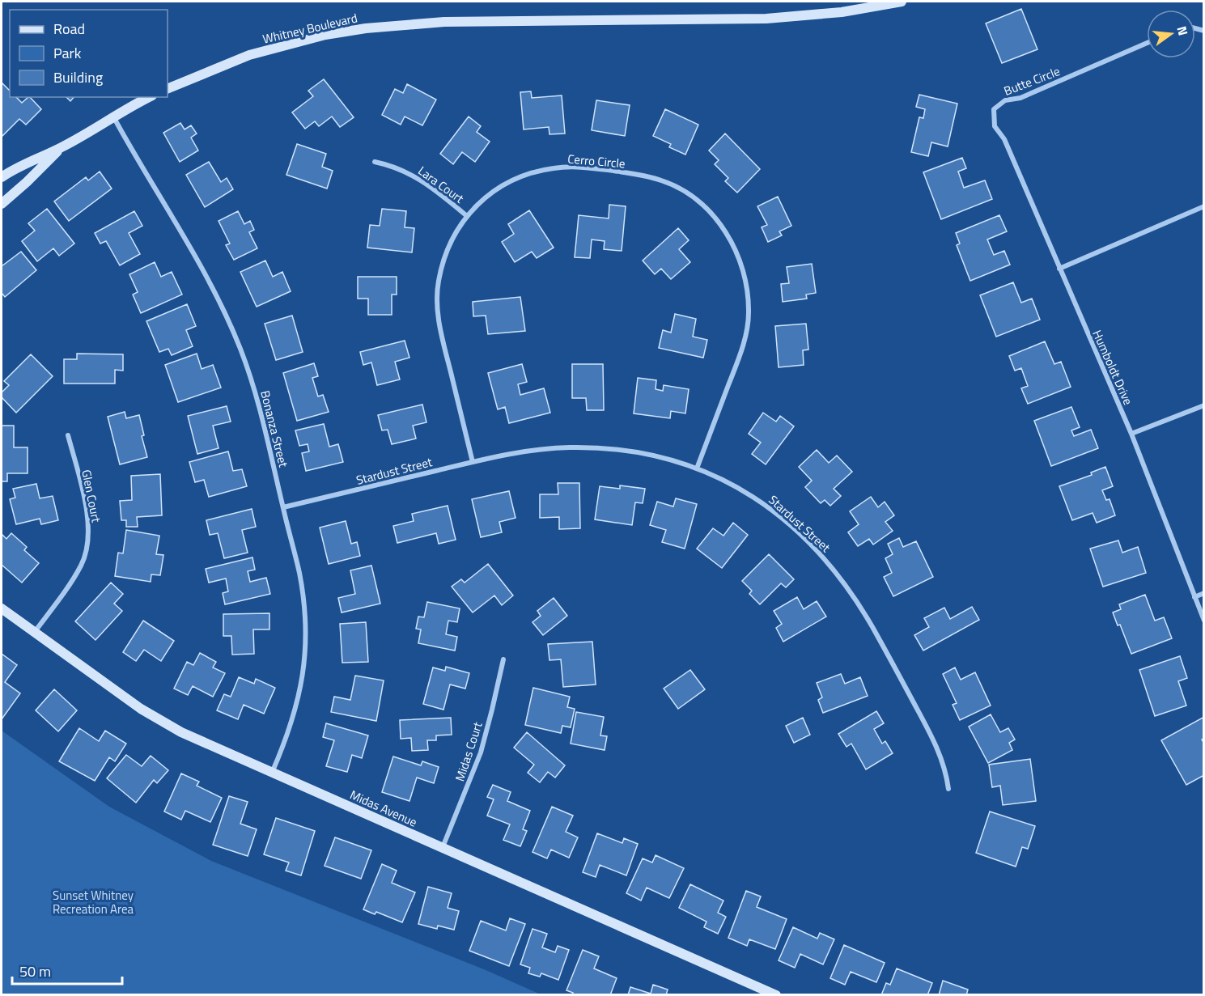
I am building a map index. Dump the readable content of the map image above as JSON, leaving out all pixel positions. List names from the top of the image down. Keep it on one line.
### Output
{"streets":{"street":["Whitney Boulevard","Butte Circle","Cerro Circle","Lara Court","Humboldt Drive","Bonanza Street","Stardust Street","Glen Court","Midas Court","Midas Avenue"]},"crossings":[["Butte Circle","Humboldt Drive"],["Cerro Circle","Lara Court"],["Cerro Circle","Stardust Street"],["Bonanza Street","Stardust Street"],["Bonanza Street","Midas Avenue"],["Glen Court","Midas Avenue"],["Midas Court","Midas Avenue"]],"parks":["Sunset Whitney Recreation Area"],"legend":["Road","Park","Building"],"scale_bar":"50 m","north":"right"}
